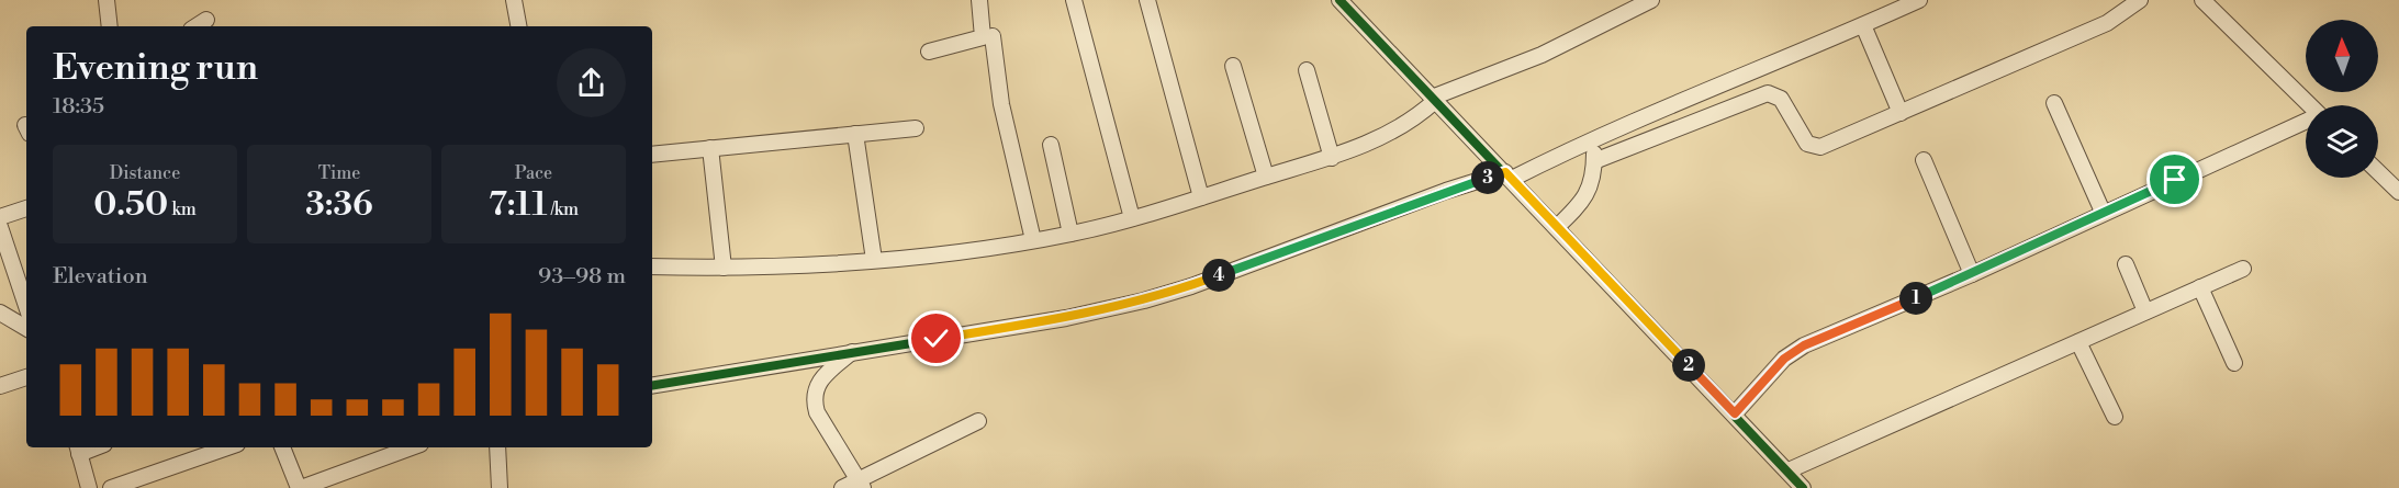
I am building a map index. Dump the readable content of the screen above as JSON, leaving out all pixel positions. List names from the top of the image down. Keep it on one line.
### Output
{"north":"top","page":{"heading":["Evening run","18:35"],"stats":[["Distance","0.50 km"],["Time","3:36"],["Pace","7:11 /km"]],"pins":["3","4","1","2"],"chart":["Elevation","93–98 m"]}}
